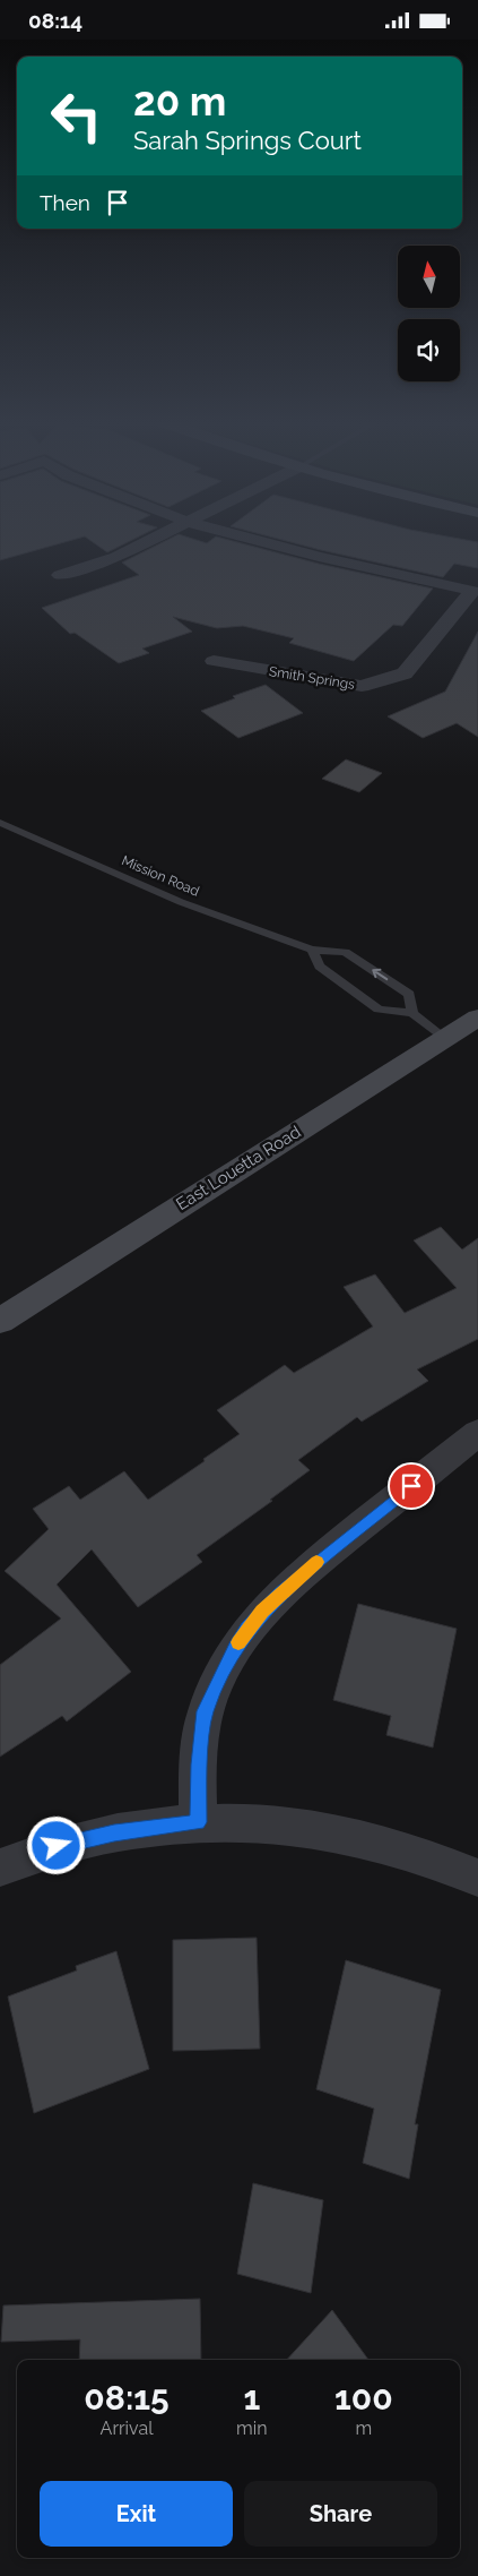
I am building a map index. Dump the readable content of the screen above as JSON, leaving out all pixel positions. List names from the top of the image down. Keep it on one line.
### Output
{"streets":{"main road":["East Louetta Road"],"street":["Smith Springs"],"lane":["Mission Road"]},"crossings":[["Mission Road","East Louetta Road"]],"north":"top","page":{"status":"08:14","turn":["20 m","Sarah Springs Court"],"then":"Then","eta":["08:15","Arrival","1","min","100","m"],"buttons":["Exit","Share"]}}
